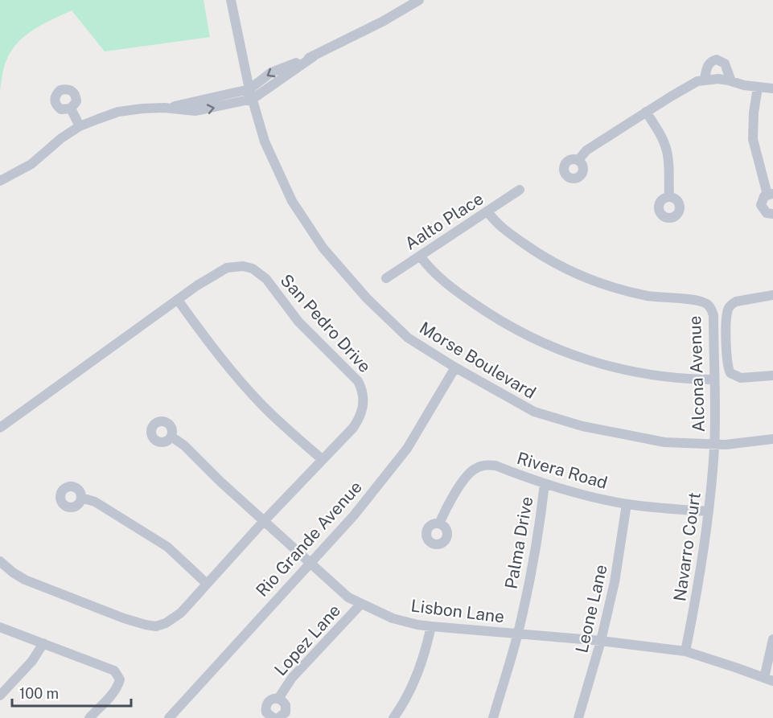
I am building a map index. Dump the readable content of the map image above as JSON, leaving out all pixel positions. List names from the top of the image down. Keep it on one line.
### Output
{"streets":{"street":["Aalto Place","San Pedro Drive","Morse Boulevard","Alcona Avenue","Rivera Road","Rio Grande Avenue","Palma Drive","Navarro Court","Leone Lane","Lisbon Lane","Lopez Lane"]},"crossings":[["Aalto Place","Alcona Avenue"],["San Pedro Drive","Lisbon Lane"],["Morse Boulevard","Alcona Avenue"],["Morse Boulevard","Rio Grande Avenue"],["Morse Boulevard","Navarro Court"],["Alcona Avenue","Navarro Court"],["Rivera Road","Palma Drive"],["Rivera Road","Navarro Court"],["Rivera Road","Leone Lane"],["Rio Grande Avenue","Lisbon Lane"],["Palma Drive","Lisbon Lane"],["Navarro Court","Lisbon Lane"],["Leone Lane","Lisbon Lane"],["Lisbon Lane","Lopez Lane"]],"scale_bar":"100 m"}
